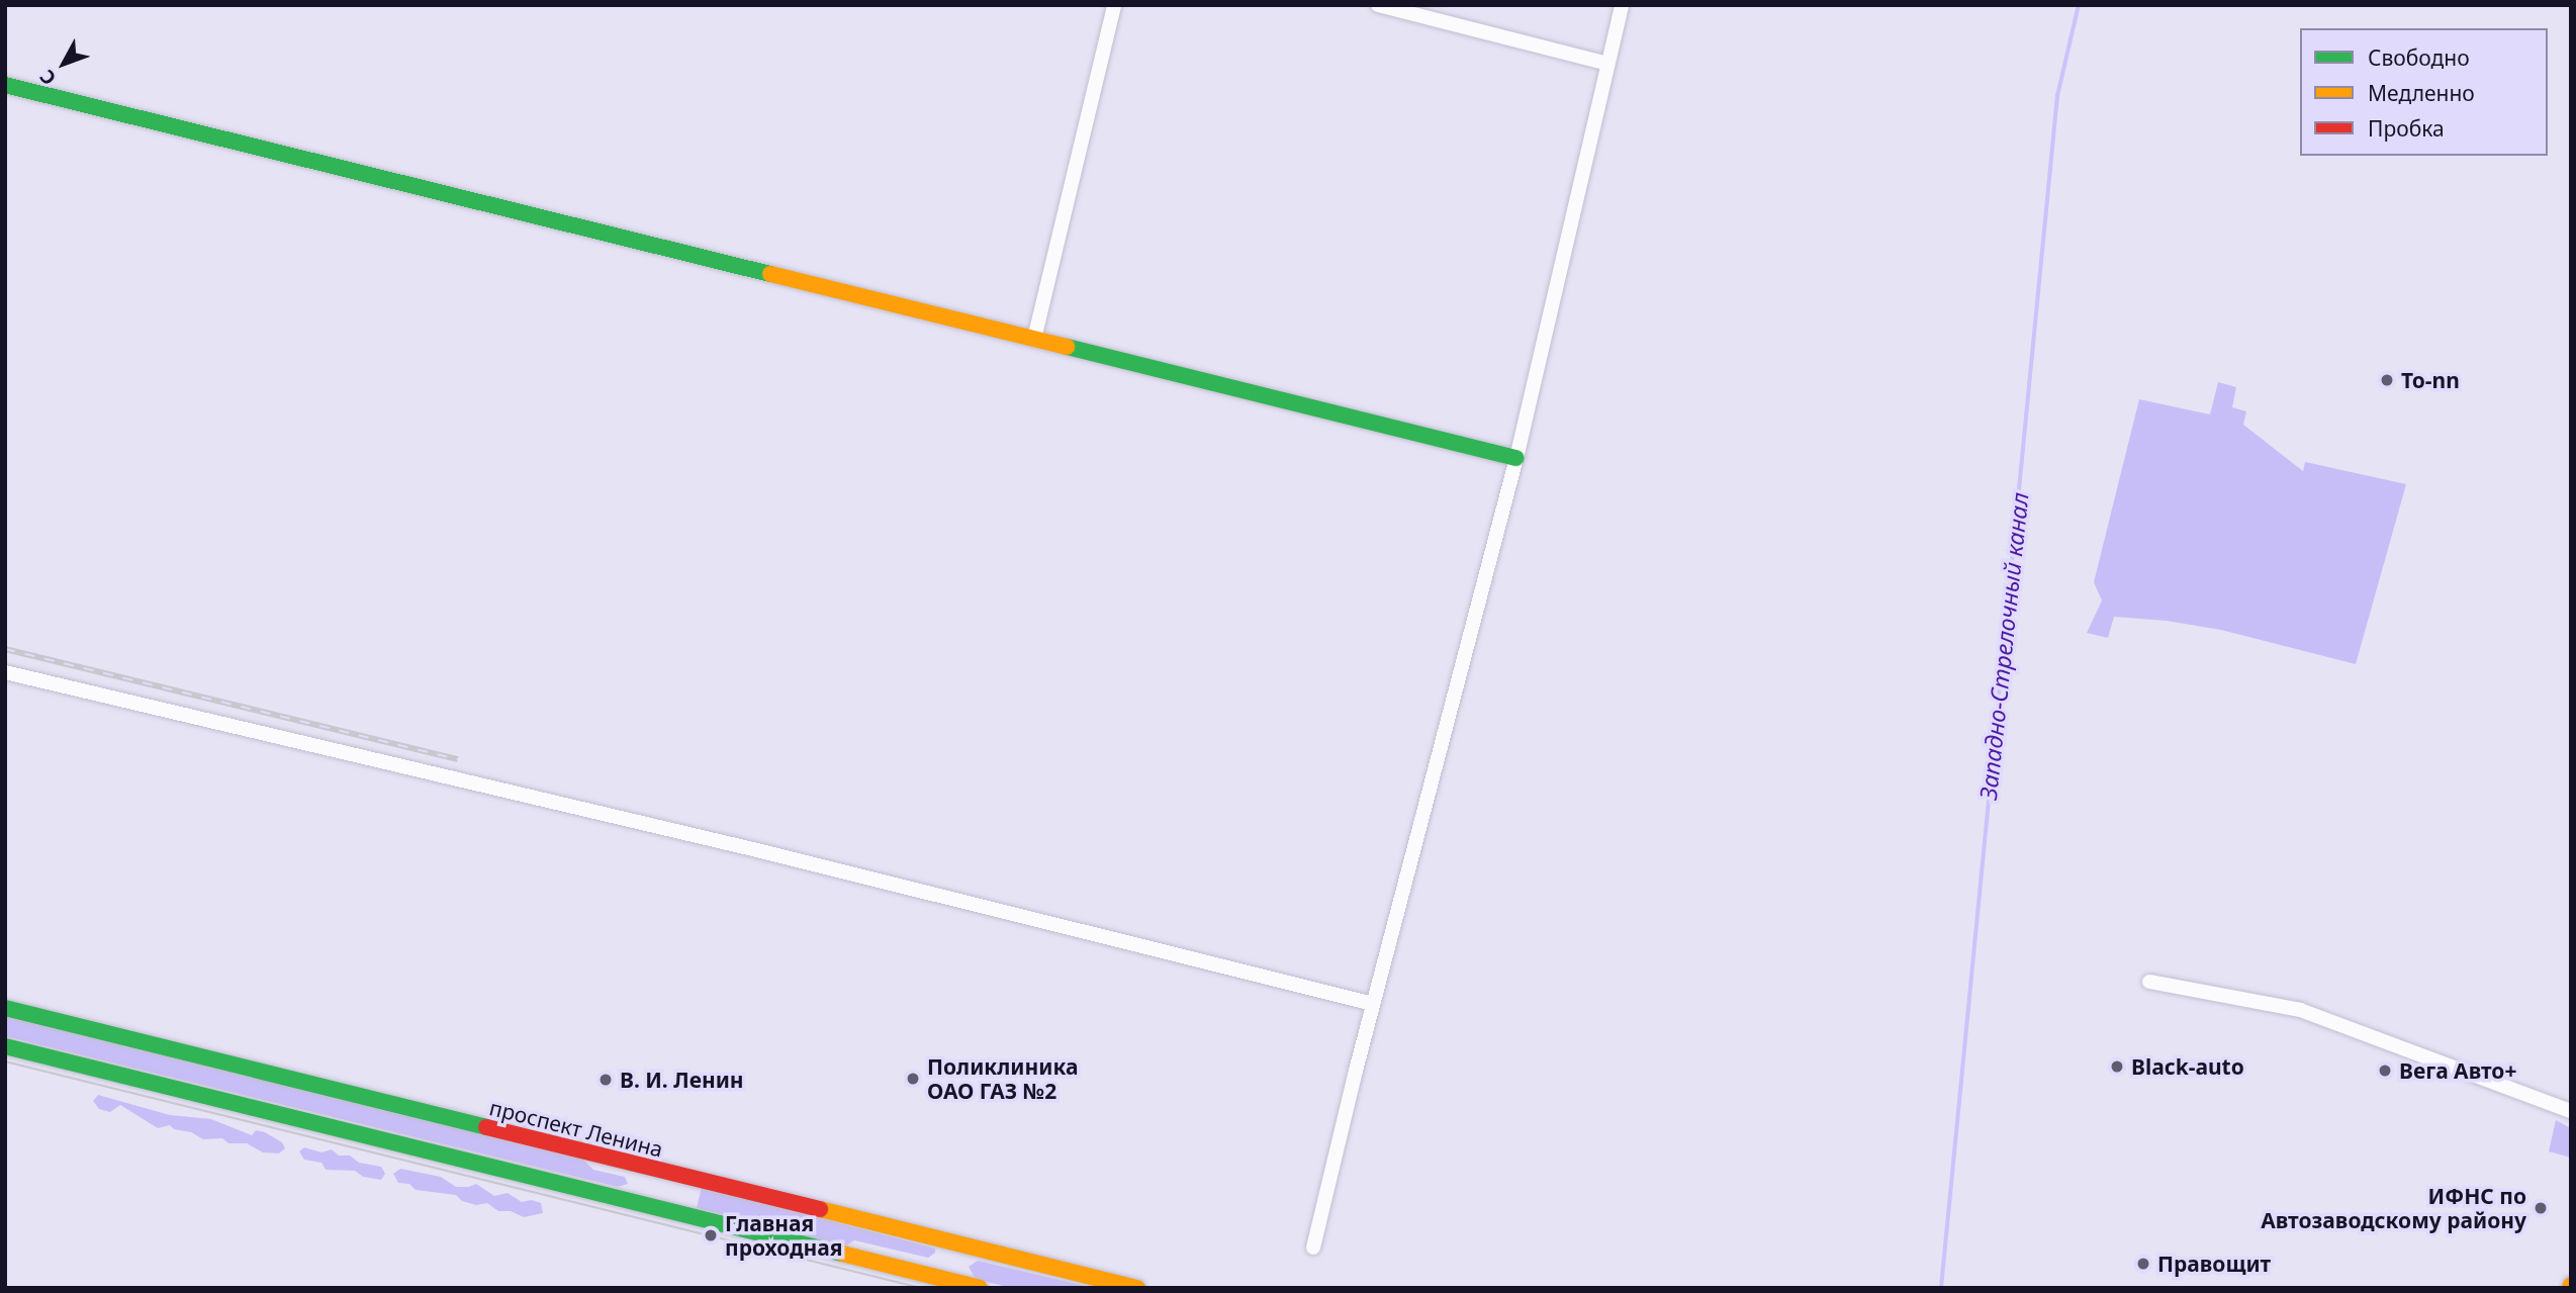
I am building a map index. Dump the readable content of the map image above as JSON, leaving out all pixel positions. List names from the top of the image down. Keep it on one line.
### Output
{"streets":{"main road":["проспект Ленина"]},"water":["Западно-Стрелочный канал"],"places":["To-nn","Black-auto","Вега Авто+","Поликлиника ОАО ГАЗ №2","В. И. Ленин","ИФНС по Автозаводскому району","Главная проходная","Правощит"],"legend":["Свободно","Медленно","Пробка"],"north":"bottom left"}
